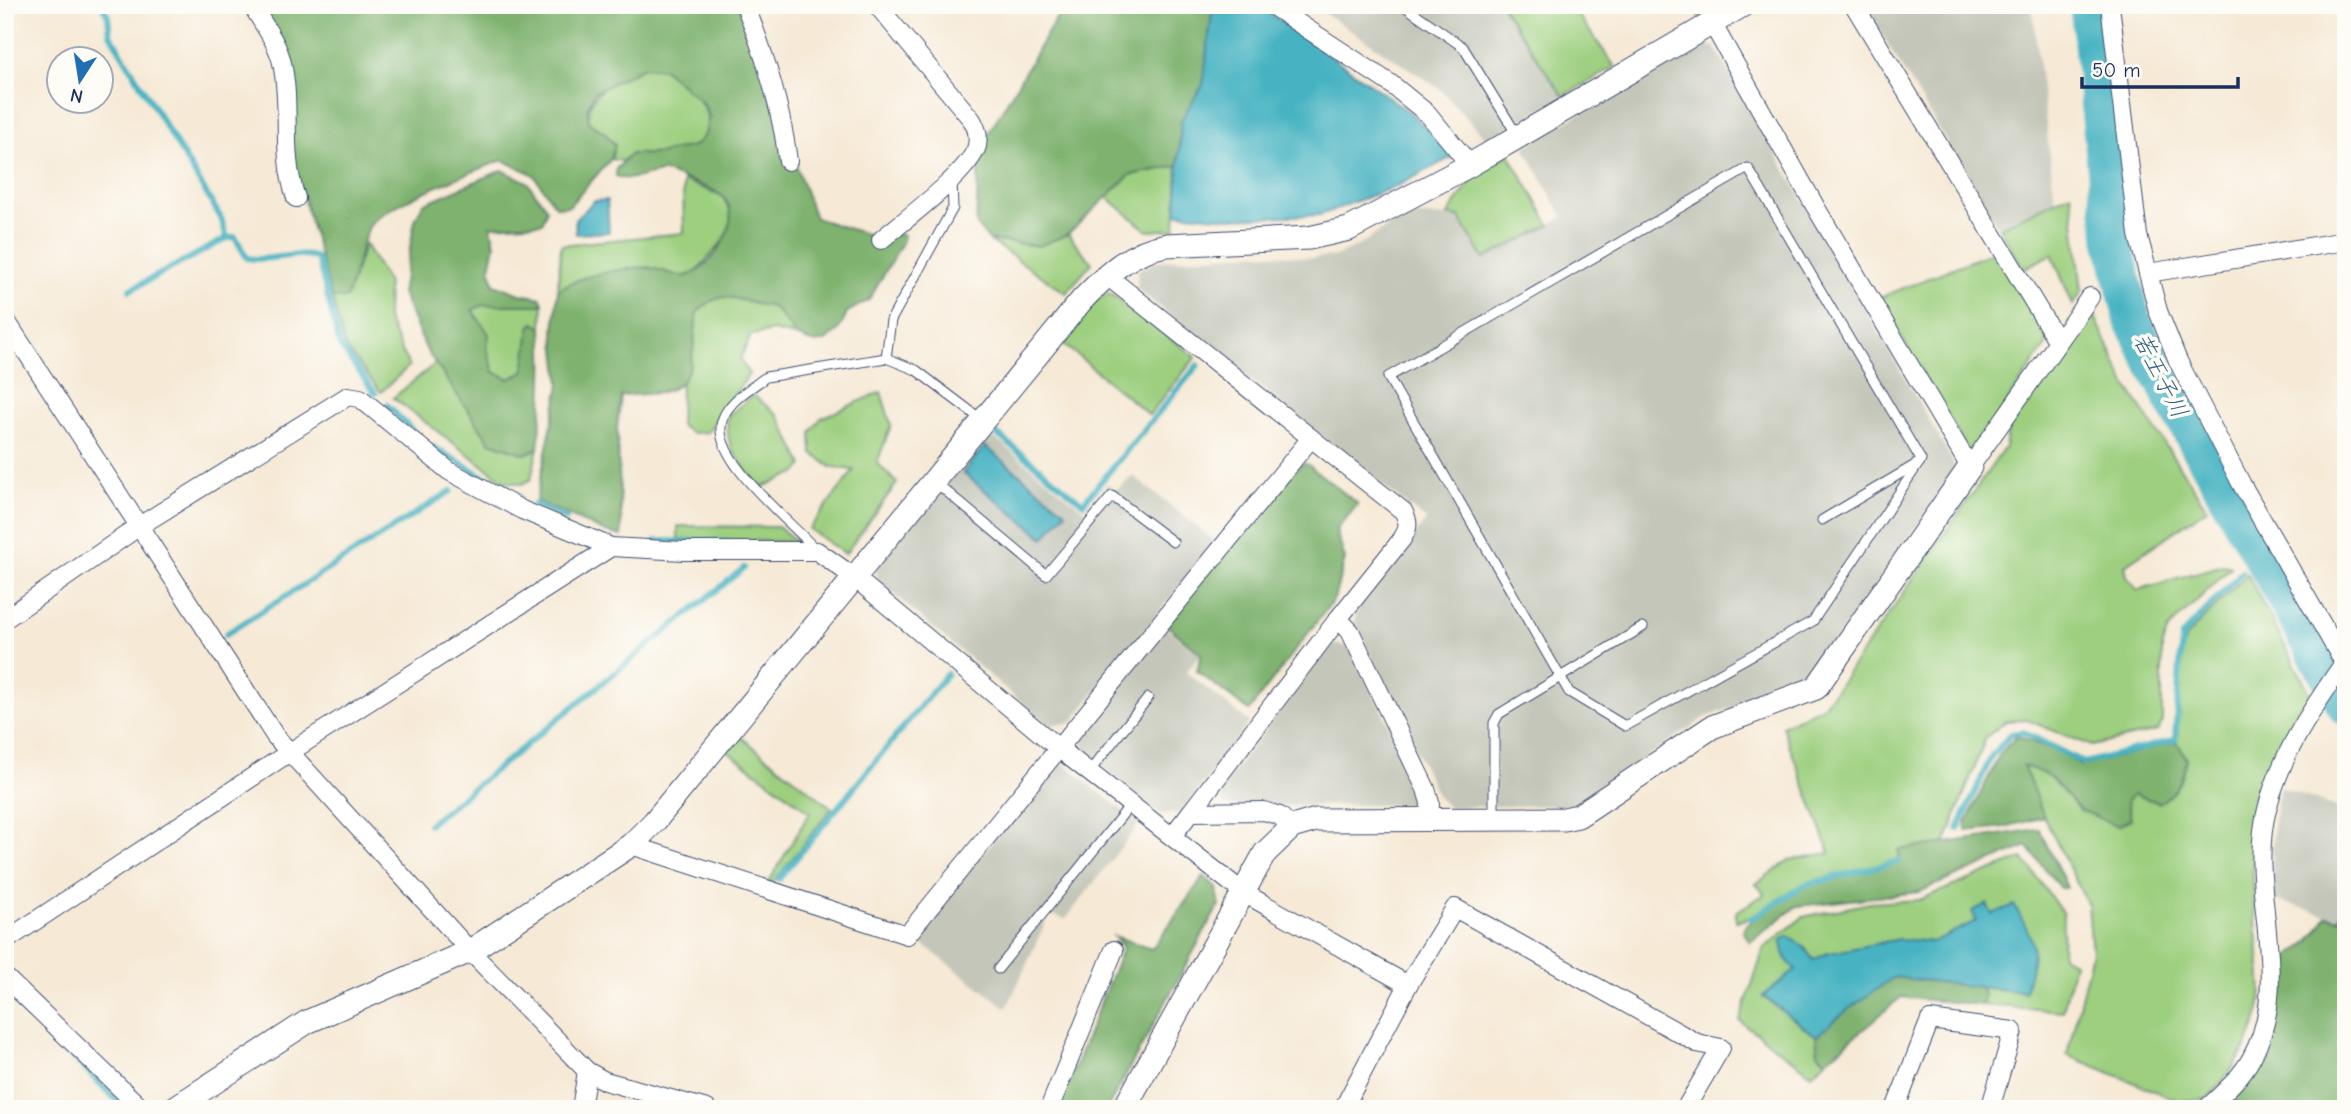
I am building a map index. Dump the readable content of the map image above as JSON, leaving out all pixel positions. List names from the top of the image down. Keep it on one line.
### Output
{"water":["若王子川"],"scale_bar":"50 m","north":"bottom"}
